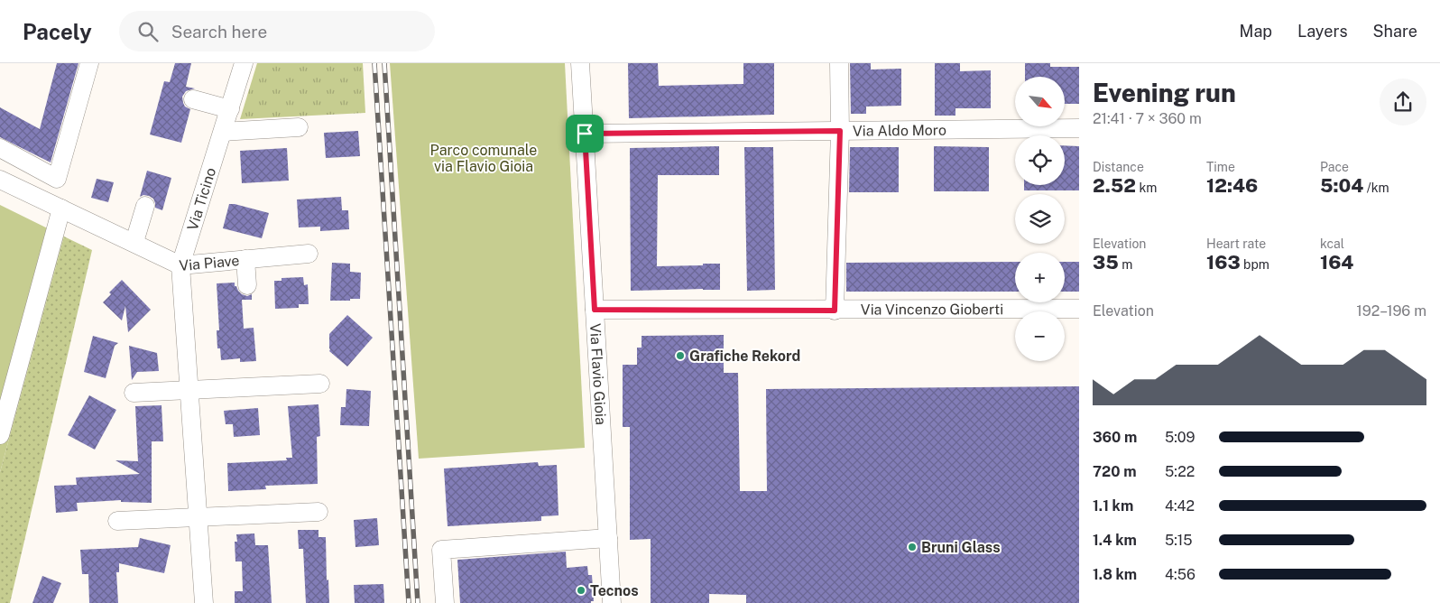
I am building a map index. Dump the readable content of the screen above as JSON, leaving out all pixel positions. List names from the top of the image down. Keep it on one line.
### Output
{"streets":{"street":["Via Aldo Moro","Via Ticino","Via Piave","Via Vincenzo Gioberti","Via Flavio Gioia"]},"crossings":[["Via Aldo Moro","Via Flavio Gioia"],["Via Ticino","Via Piave"],["Via Vincenzo Gioberti","Via Flavio Gioia"]],"parks":["Parco comunale via Flavio Gioia"],"places":["Grafiche Rekord","Bruni Glass","Tecnos"],"north":"bottom right","page":{"header":"Pacely","search":"Search here","nav":["Map","Layers","Share"],"heading":["Evening run","21:41 · 7 × 360 m"],"map_buttons":["+","−"],"stats":[["Distance","2.52 km"],["Time","12:46"],["Pace","5:04 /km"],["Elevation","35 m"],["Heart rate","163 bpm"],["kcal","164"]],"chart":["Elevation","192–196 m"],"list":[{"name":"360 m","note":"5:09"},{"name":"720 m","note":"5:22"},{"name":"1.1 km","note":"4:42"},{"name":"1.4 km","note":"5:15"},{"name":"1.8 km","note":"4:56"}]}}
